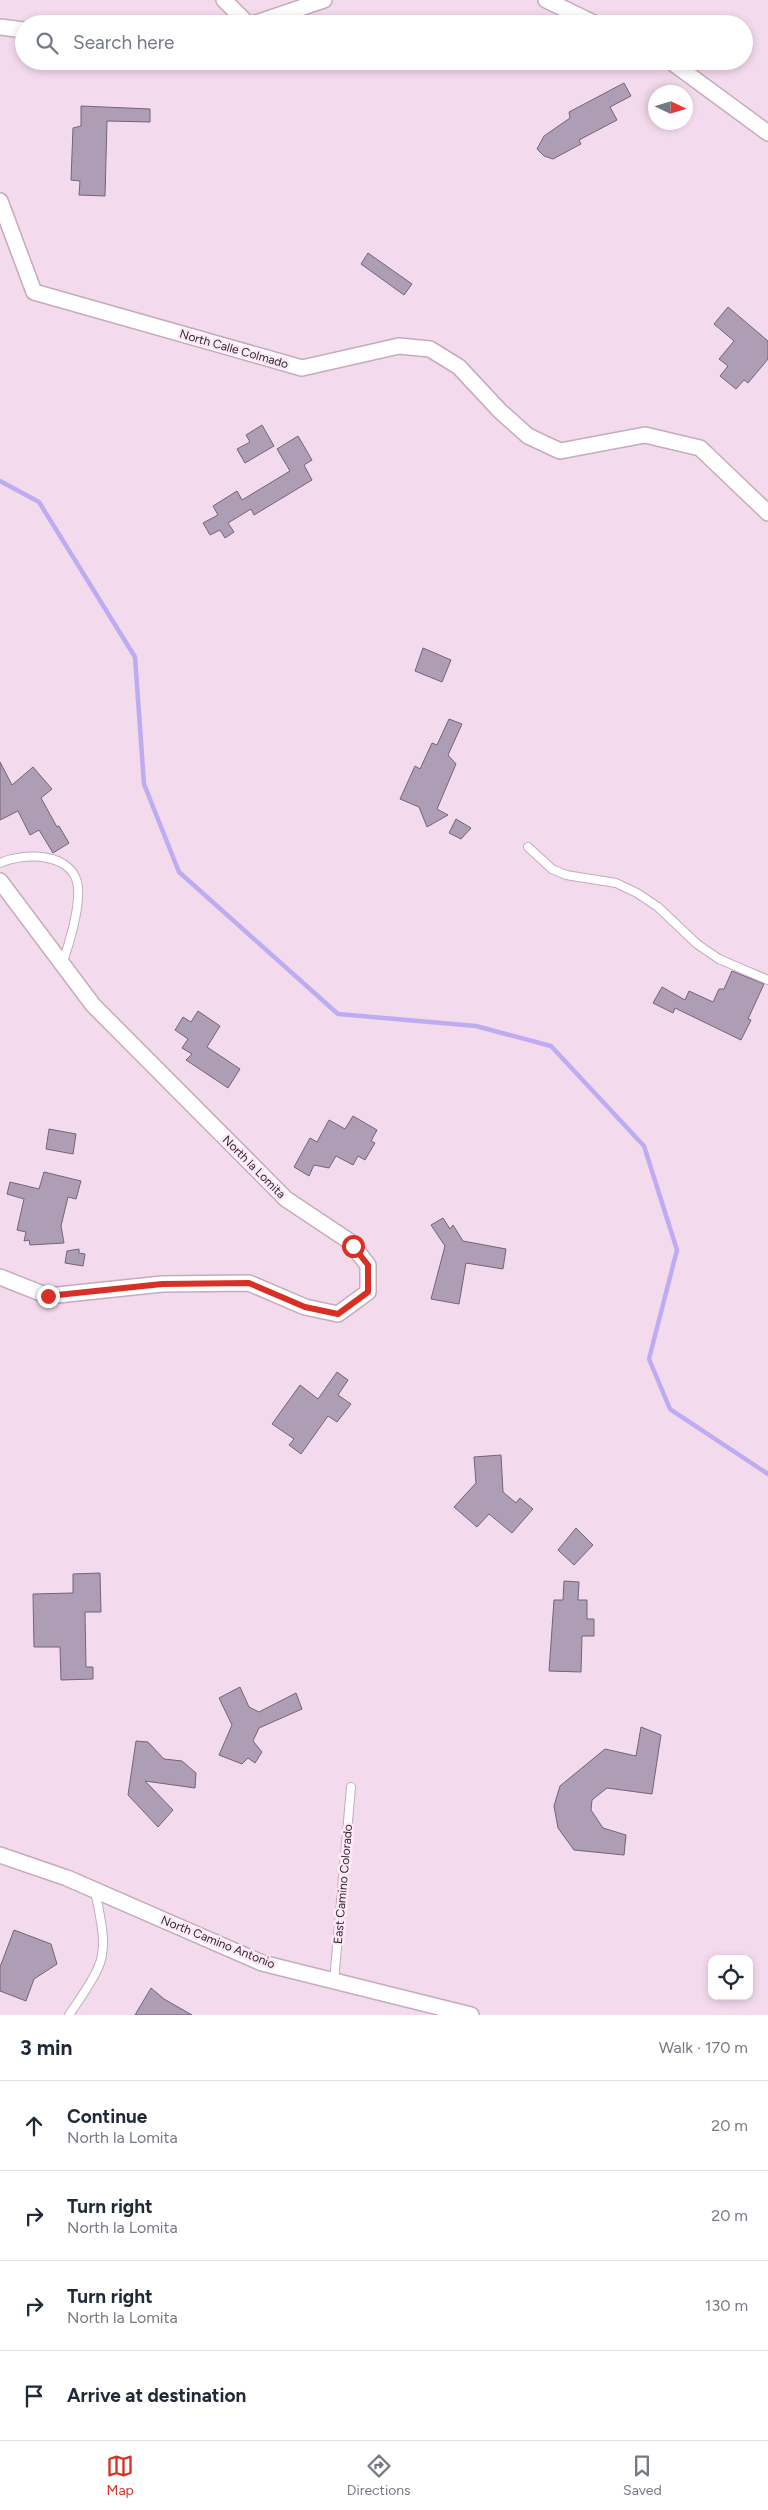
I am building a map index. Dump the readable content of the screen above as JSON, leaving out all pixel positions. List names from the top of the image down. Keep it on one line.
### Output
{"streets":{"street":["North Calle Colmado","North la Lomita","North Camino Antonio"],"lane":["East Camino Colorado"]},"crossings":[["East Camino Colorado","North Camino Antonio"]],"north":"right","page":{"search":"Search here","heading":["3 min","Walk · 170 m"],"list":[["Continue","North la Lomita","20 m"],["Turn right","North la Lomita","20 m"],["Turn right","North la Lomita","130 m"],"Arrive at destination"],"nav":["Map","Directions","Saved"]}}
